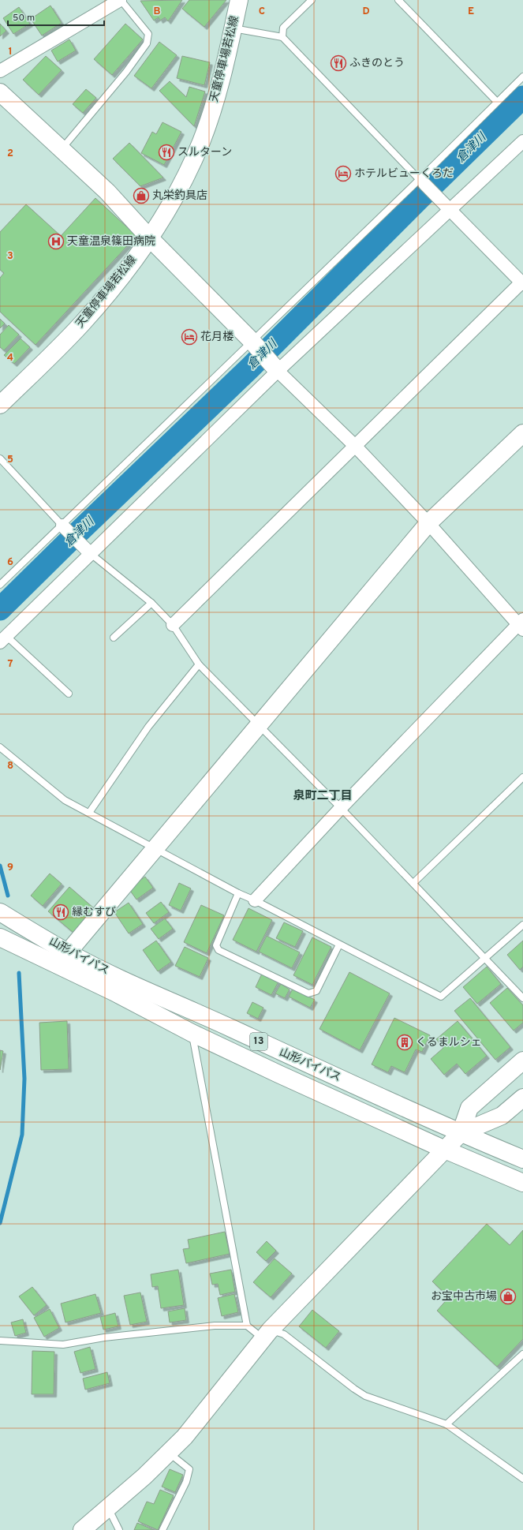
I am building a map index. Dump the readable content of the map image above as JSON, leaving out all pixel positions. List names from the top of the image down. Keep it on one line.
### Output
{"streets":{"main road":["天童停車場若松線","山形バイパス","13"]},"districts":["泉町二丁目"],"water":["倉津川"],"places":{"restaurant":["ふきのとう","スルターン","縁むすび"],"hotel":["ホテルビューくろだ","花月楼"],"shop":["丸栄釣具店","お宝中古市場"],"hospital":["天童温泉篠田病院"],"building":["くるまルシェ"]},"scale_bar":"50 m","grid":{"columns":["B","C","D","E"],"rows":["1","2","3","4","5","6","7","8","9"]}}
